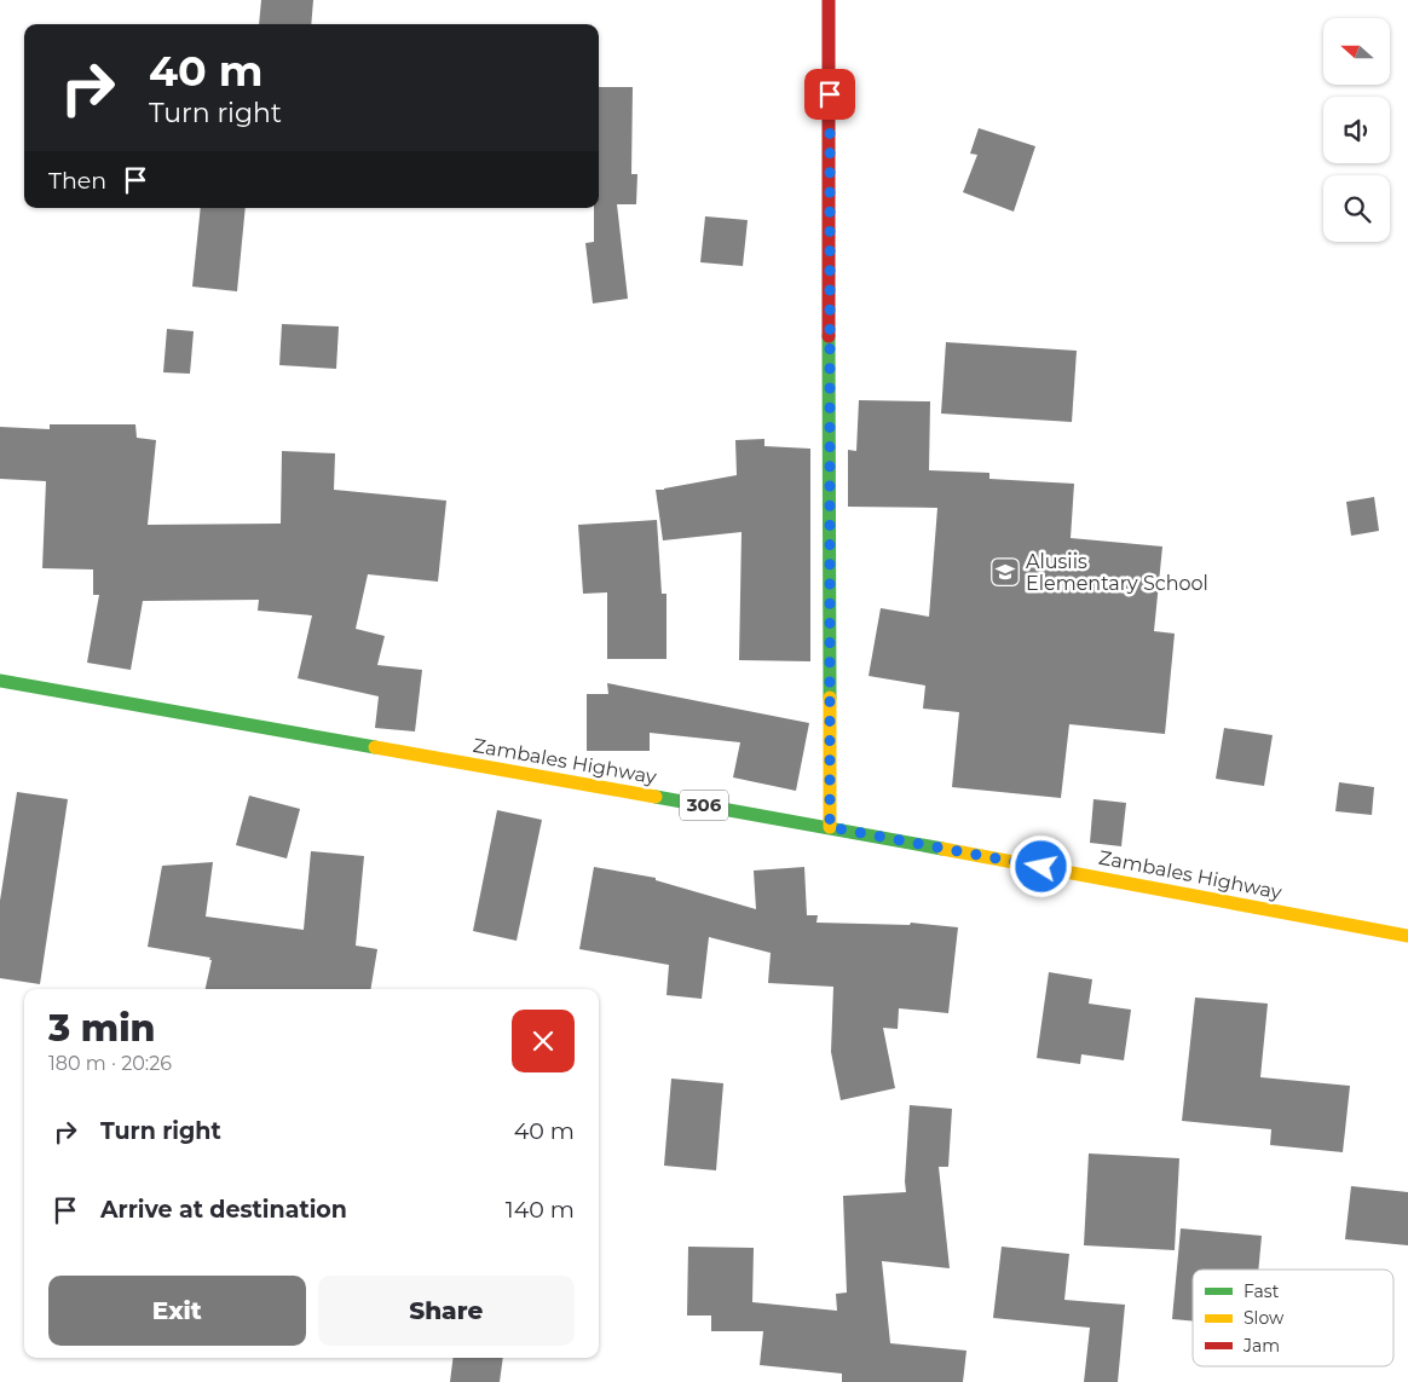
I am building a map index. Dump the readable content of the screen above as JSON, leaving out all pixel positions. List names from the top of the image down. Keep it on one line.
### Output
{"streets":{"main road":["Zambales Highway","306"]},"places":{"school or university":["Alusiis Elementary School"]},"legend":["Fast","Slow","Jam"],"north":"left","page":{"turn":["40 m","Turn right"],"then":"Then","heading":["3 min","180 m · 20:26"],"list":[{"name":"Turn right","value":"40 m"},{"name":"Arrive at destination","value":"140 m"}],"buttons":["Exit","Share"]}}
